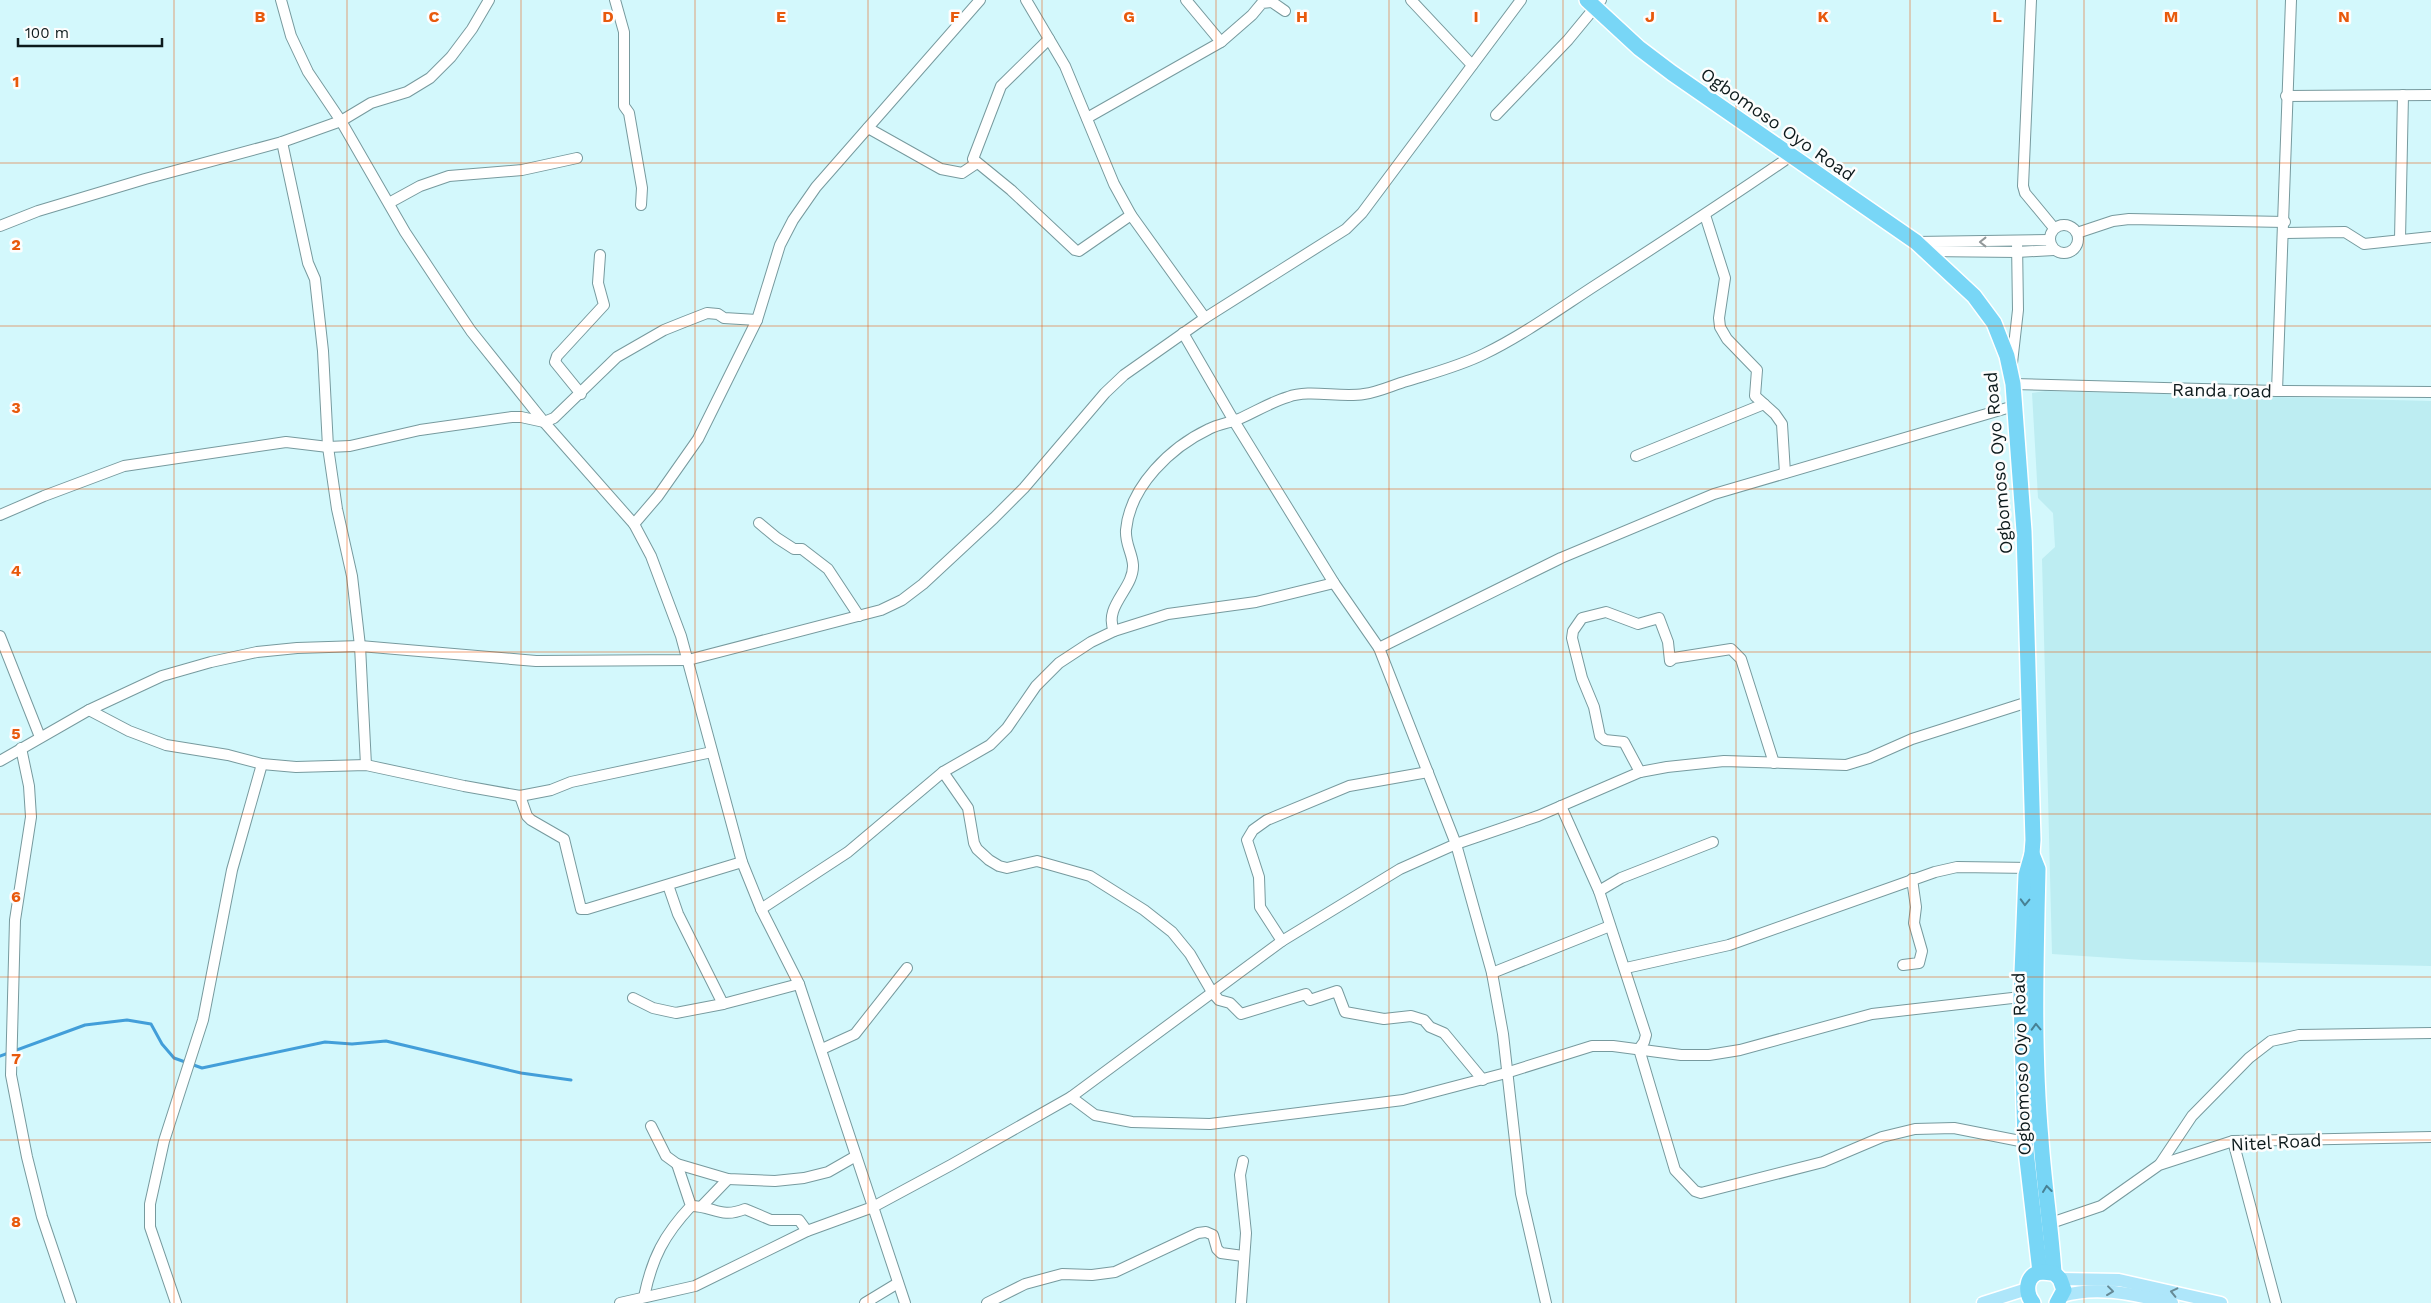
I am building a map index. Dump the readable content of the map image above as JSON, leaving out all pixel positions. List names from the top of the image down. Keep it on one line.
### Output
{"streets":{"highway":["Ogbomoso Oyo Road"],"street":["Randa road","Nitel Road"]},"crossings":[["Ogbomoso Oyo Road","Randa road"],["Ogbomoso Oyo Road","Nitel Road"]],"scale_bar":"100 m","grid":{"columns":["B","C","D","E","F","G","H","I","J","K","L","M","N"],"rows":["1","2","3","4","5","6","7","8"]}}
